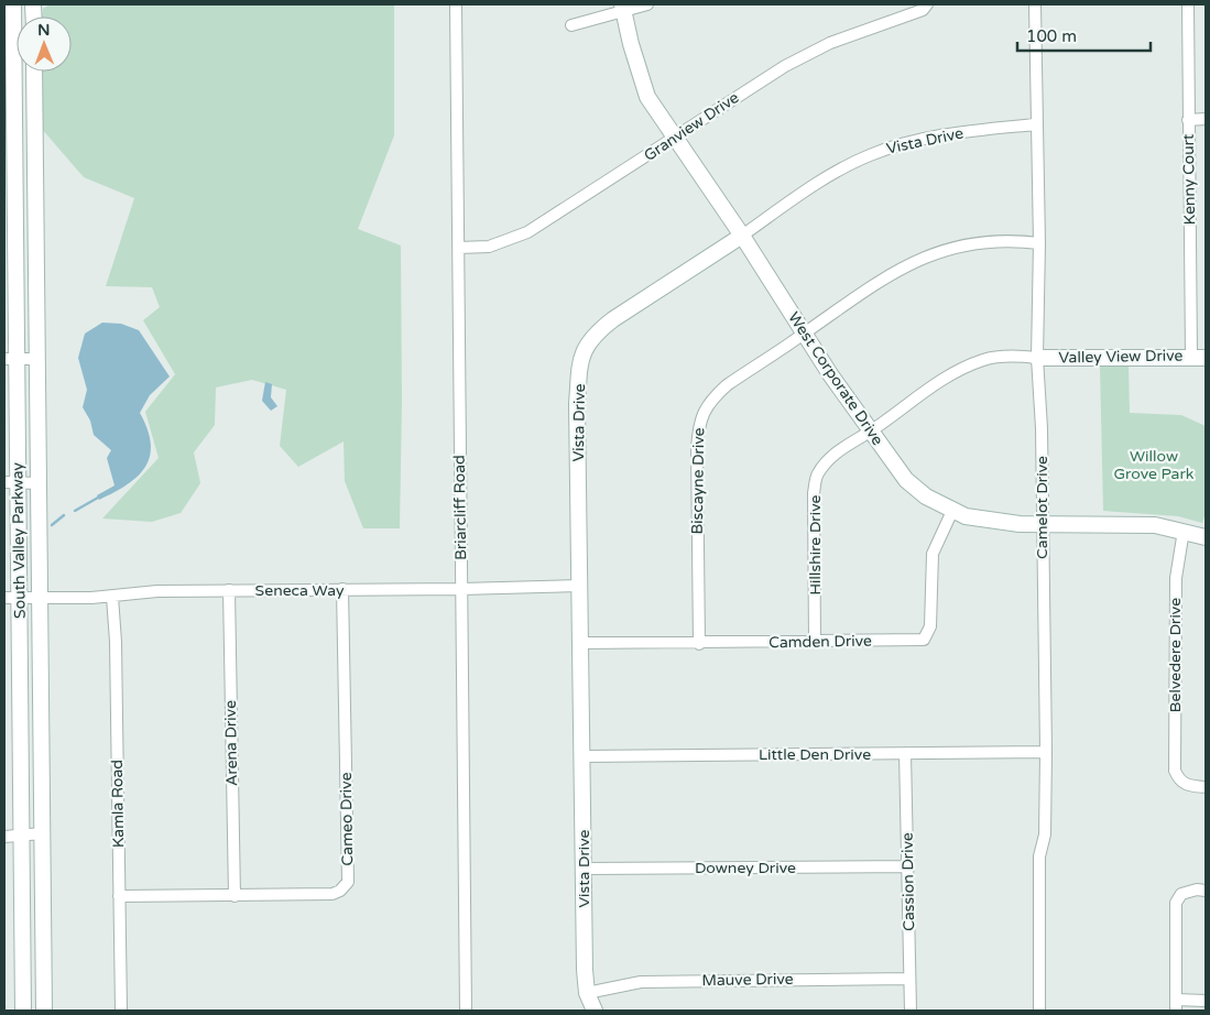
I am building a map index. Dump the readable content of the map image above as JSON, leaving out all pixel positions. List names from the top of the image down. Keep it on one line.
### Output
{"streets":{"main road":["Vista Drive","Valley View Drive","West Corporate Drive","South Valley Parkway"],"street":["Granview Drive","Kenny Court","Biscayne Drive","Briarcliff Road","Camelot Drive","Hillshire Drive","Seneca Way","Camden Drive","Belvedere Drive","Arena Drive","Little Den Drive","Kamla Road","Cameo Drive","Downey Drive","Cassion Drive","Mauve Drive"]},"crossings":[["Granview Drive","West Corporate Drive"],["Granview Drive","Briarcliff Road"],["Vista Drive","West Corporate Drive"],["Vista Drive","Camelot Drive"],["Vista Drive","Seneca Way"],["Vista Drive","Camden Drive"],["Vista Drive","Little Den Drive"],["Vista Drive","Downey Drive"],["Vista Drive","Mauve Drive"],["Kenny Court","Valley View Drive"],["Valley View Drive","Camelot Drive"],["Valley View Drive","Hillshire Drive"],["West Corporate Drive","Biscayne Drive"],["West Corporate Drive","Camelot Drive"],["West Corporate Drive","Hillshire Drive"],["West Corporate Drive","Camden Drive"],["West Corporate Drive","Belvedere Drive"],["Biscayne Drive","Camelot Drive"],["Biscayne Drive","Camden Drive"],["Briarcliff Road","Seneca Way"],["Camelot Drive","Hillshire Drive"],["Camelot Drive","Little Den Drive"],["South Valley Parkway","Seneca Way"],["Hillshire Drive","Camden Drive"],["Seneca Way","Arena Drive"],["Seneca Way","Kamla Road"],["Seneca Way","Cameo Drive"],["Arena Drive","Cameo Drive"],["Little Den Drive","Cassion Drive"],["Kamla Road","Cameo Drive"],["Downey Drive","Cassion Drive"],["Cassion Drive","Mauve Drive"]],"parks":["Willow Grove Park"],"scale_bar":"100 m","north":"top"}
